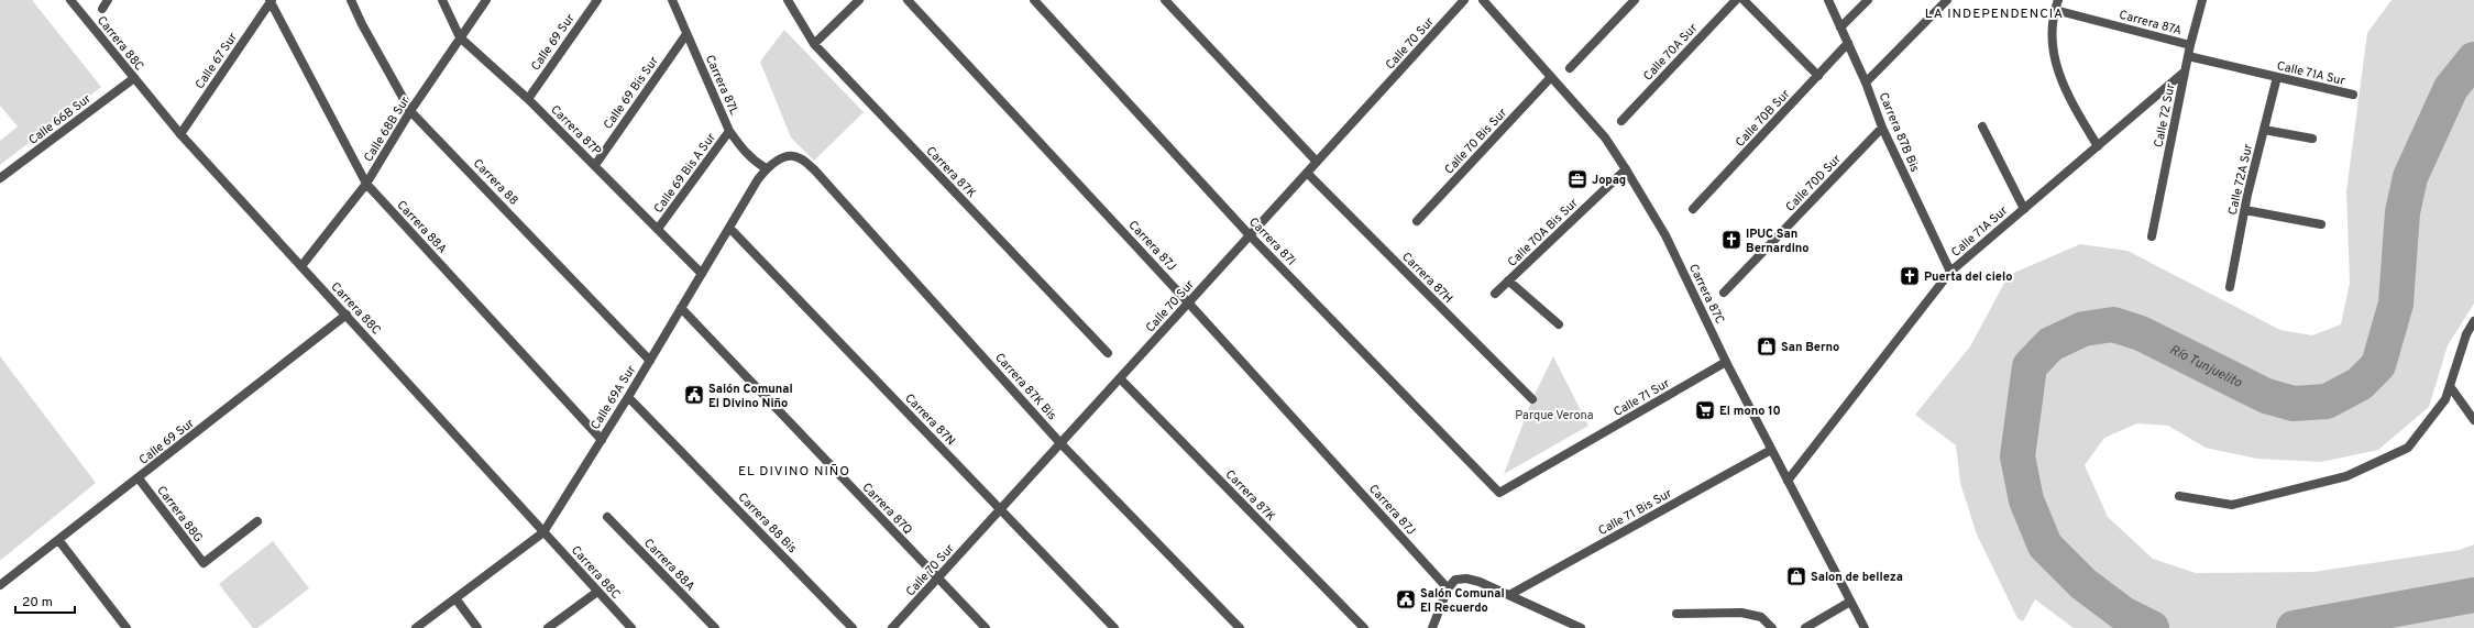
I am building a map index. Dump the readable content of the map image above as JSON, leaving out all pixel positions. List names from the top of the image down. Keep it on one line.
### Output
{"streets":{"street":["Carrera 87A","Calle 69 Sur","Carrera 88C","Calle 70 Sur","Calle 70A Sur","Calle 67 Sur","Calle 71A Sur","Carrera 87L","Calle 69 Bis Sur","Calle 72 Sur","Calle 70B Sur","Calle 66B Sur","Calle 68B Sur","Carrera 87P","Carrera 87B Bis","Calle 70 Bis Sur","Carrera 87K","Calle 69 Bis A Sur","Calle 72A Sur","Carrera 88","Calle 70D Sur","Carrera 88A","Calle 70A Bis Sur","Carrera 87I","Carrera 87J","Carrera 87H","Carrera 87C","Carrera 87K Bis","Calle 69A Sur","Calle 71 Sur","Carrera 87N","Carrera 87Q","Calle 71 Bis Sur","Carrera 88G","Carrera 88 Bis"]},"crossings":[["Carrera 87A","Calle 72 Sur"],["Calle 69 Sur","Carrera 88C"],["Calle 69 Sur","Carrera 87P"],["Calle 69 Sur","Carrera 88G"],["Carrera 88C","Calle 67 Sur"],["Carrera 88C","Calle 66B Sur"],["Carrera 88C","Calle 68B Sur"],["Carrera 88C","Calle 69A Sur"],["Calle 70 Sur","Carrera 87K"],["Calle 70 Sur","Carrera 87I"],["Calle 70 Sur","Carrera 87J"],["Calle 70 Sur","Carrera 87H"],["Calle 70 Sur","Carrera 87K Bis"],["Calle 70 Sur","Carrera 87N"],["Calle 70 Sur","Carrera 87Q"],["Calle 67 Sur","Carrera 88A"],["Calle 71A Sur","Calle 72 Sur"],["Calle 71A Sur","Carrera 87B Bis"],["Calle 71A Sur","Calle 72A Sur"],["Calle 71A Sur","Carrera 87C"],["Carrera 87L","Calle 69 Bis Sur"],["Carrera 87L","Calle 69 Bis A Sur"],["Carrera 87L","Calle 69A Sur"],["Calle 69 Bis Sur","Carrera 87P"],["Calle 70B Sur","Carrera 87B Bis"],["Calle 68B Sur","Carrera 87P"],["Calle 68B Sur","Carrera 88"],["Calle 68B Sur","Carrera 88A"],["Carrera 87P","Calle 69 Bis A Sur"],["Carrera 87P","Calle 69A Sur"],["Carrera 87B Bis","Calle 70D Sur"],["Calle 70 Bis Sur","Carrera 87C"],["Carrera 88","Calle 69A Sur"],["Carrera 88A","Calle 69A Sur"],["Calle 70A Bis Sur","Carrera 87C"],["Carrera 87I","Calle 71 Sur"],["Carrera 87C","Calle 71 Sur"],["Carrera 87C","Calle 71 Bis Sur"],["Carrera 87K Bis","Calle 69A Sur"],["Calle 69A Sur","Carrera 87N"],["Calle 69A Sur","Carrera 87Q"],["Calle 69A Sur","Carrera 88 Bis"]],"districts":["LA INDEPENDENCIA","EL DIVINO NIÑO"],"water":["Río Tunjuelito"],"parks":["Parque Verona"],"places":{"office":["Jopag"],"church":["IPUC San Bernardino","Puerta del cielo"],"shop":["San Berno","Salon de belleza"],"public building":["Salón Comunal El Divino Niño","Salón Comunal El Recuerdo"],"supermarket":["El mono 10"]},"scale_bar":"20 m"}
